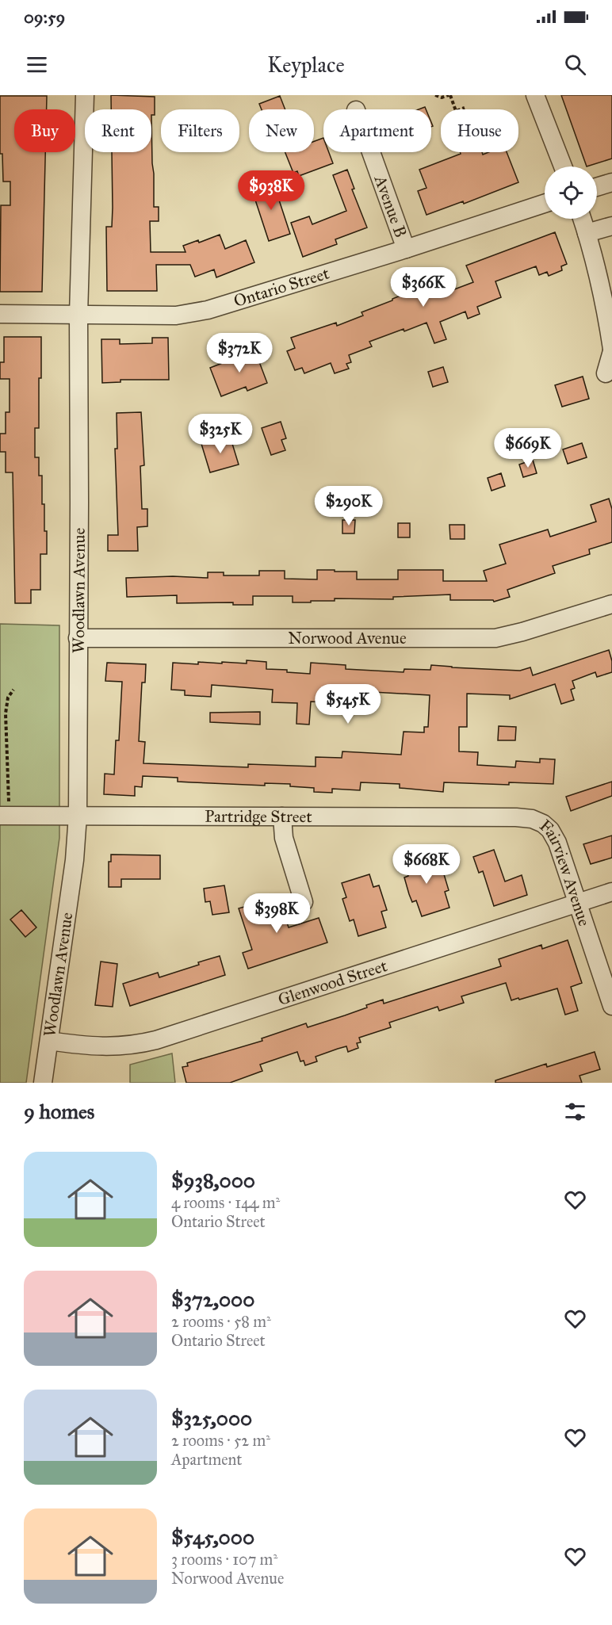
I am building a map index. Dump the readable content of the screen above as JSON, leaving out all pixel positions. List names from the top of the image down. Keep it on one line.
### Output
{"streets":{"street":["Avenue B","Ontario Street","Woodlawn Avenue","Norwood Avenue","Partridge Street","Fairview Avenue","Glenwood Street"]},"crossings":[["Avenue B","Ontario Street"],["Ontario Street","Woodlawn Avenue"],["Woodlawn Avenue","Norwood Avenue"],["Woodlawn Avenue","Partridge Street"],["Woodlawn Avenue","Glenwood Street"],["Partridge Street","Fairview Avenue"],["Fairview Avenue","Glenwood Street"]],"page":{"status":"09:59","header":"Keyplace","chip":["Buy","Rent","Filters","New","Apartment","House"],"price":["$938K","$366K","$372K","$325K","$669K","$290K","$545K","$668K","$398K"],"heading":"9 homes","list":[{"name":"$938,000","note":"4 rooms · 144 m² · Ontario Street"},{"name":"$372,000","note":"2 rooms · 58 m² · Ontario Street"},{"name":"$325,000","note":"2 rooms · 52 m² · Apartment"},{"name":"$545,000","note":"3 rooms · 107 m² · Norwood Avenue"}]}}
